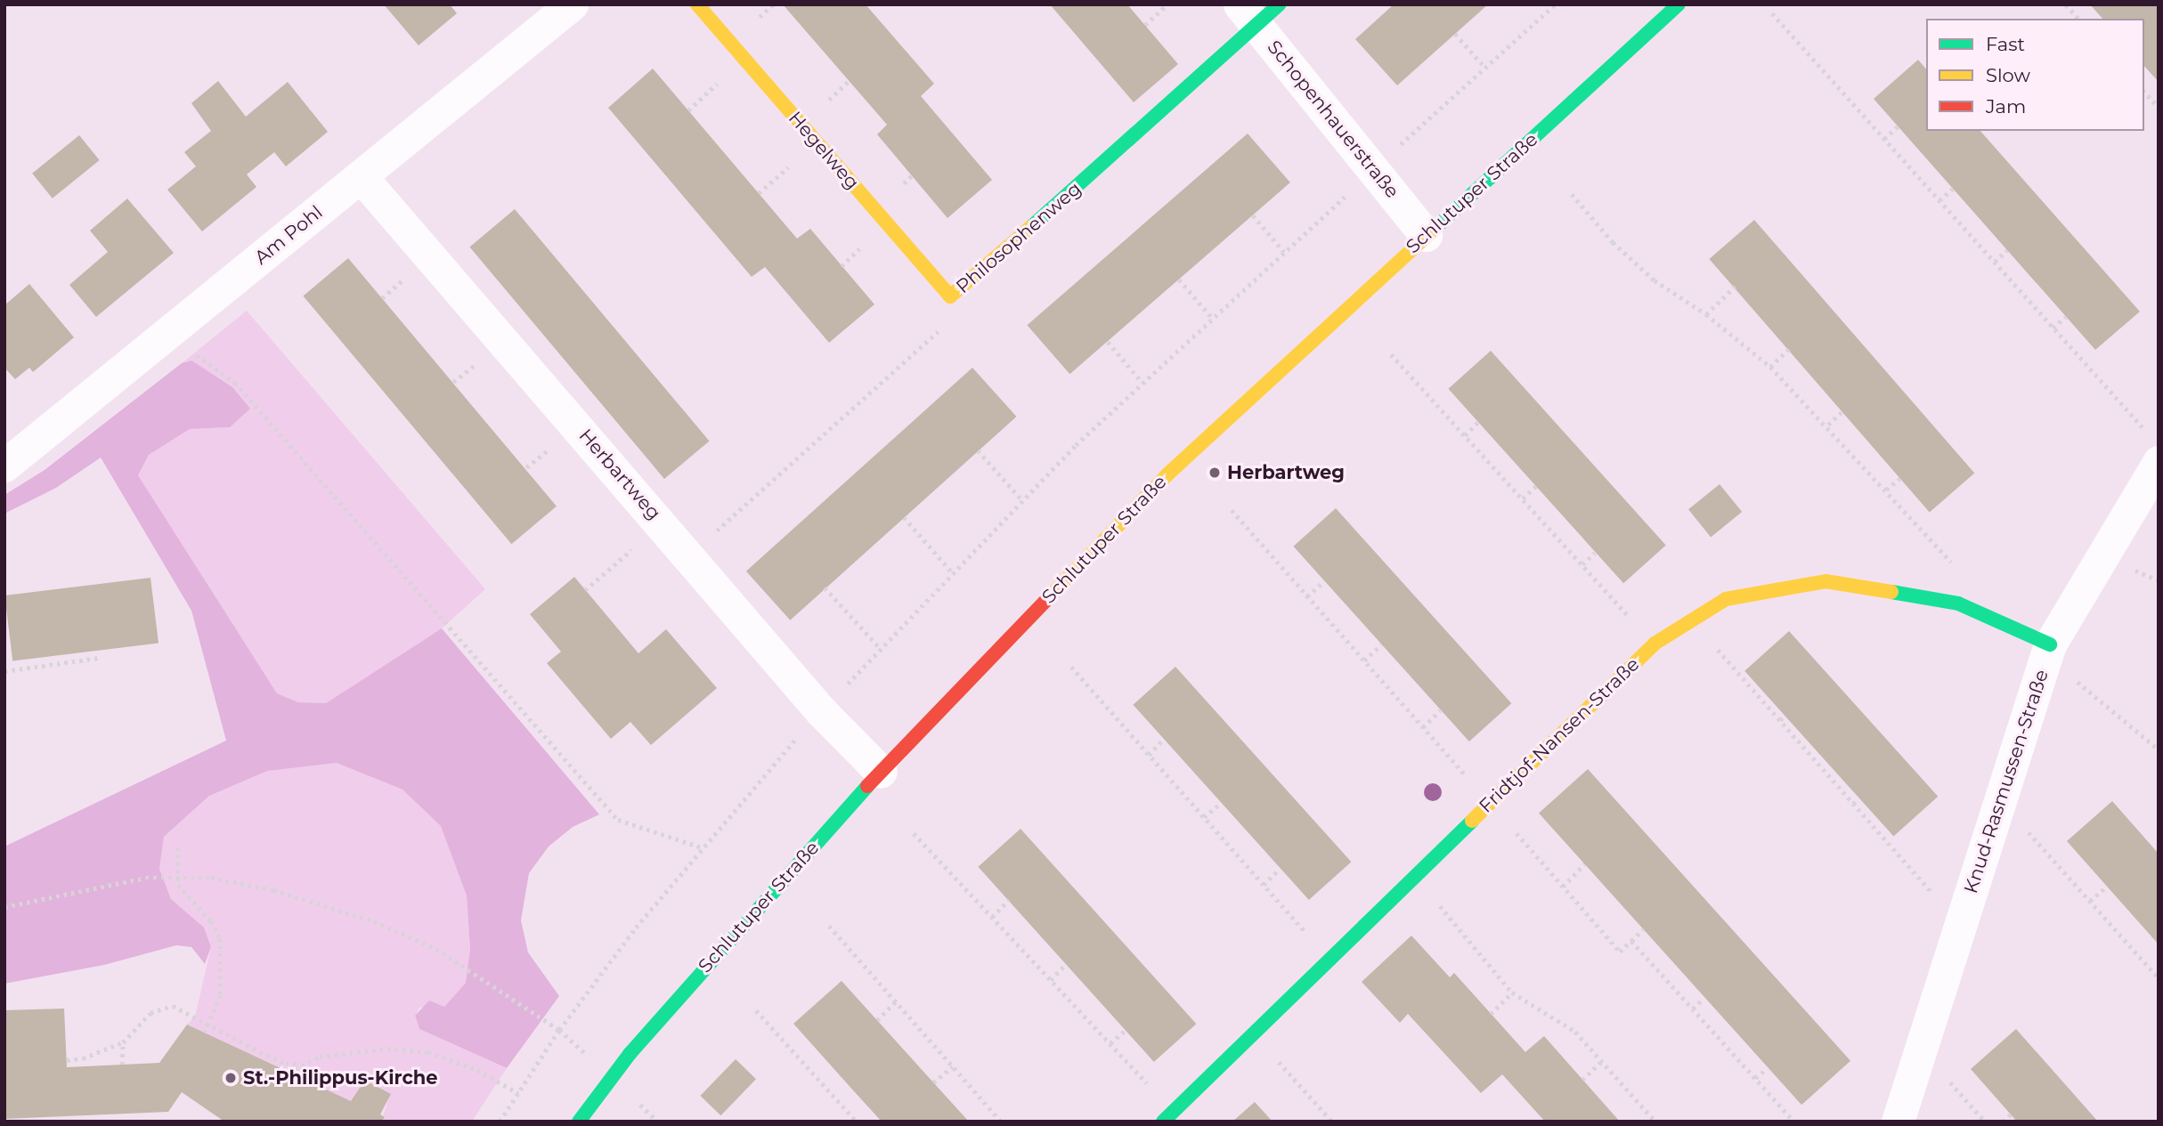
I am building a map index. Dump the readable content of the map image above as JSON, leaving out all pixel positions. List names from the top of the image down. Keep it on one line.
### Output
{"streets":{"street":["Schopenhauerstraße","Hegelweg","Schlutuper Straße","Am Pohl","Philosophenweg","Herbartweg","Fridtjof-Nansen-Straße","Knud-Rasmussen-Straße"]},"crossings":[["Schopenhauerstraße","Schlutuper Straße"],["Schopenhauerstraße","Philosophenweg"],["Hegelweg","Philosophenweg"],["Schlutuper Straße","Herbartweg"],["Am Pohl","Herbartweg"],["Philosophenweg","Herbartweg"],["Fridtjof-Nansen-Straße","Knud-Rasmussen-Straße"]],"places":["Herbartweg","St.-Philippus-Kirche"],"legend":["Fast","Slow","Jam"]}
